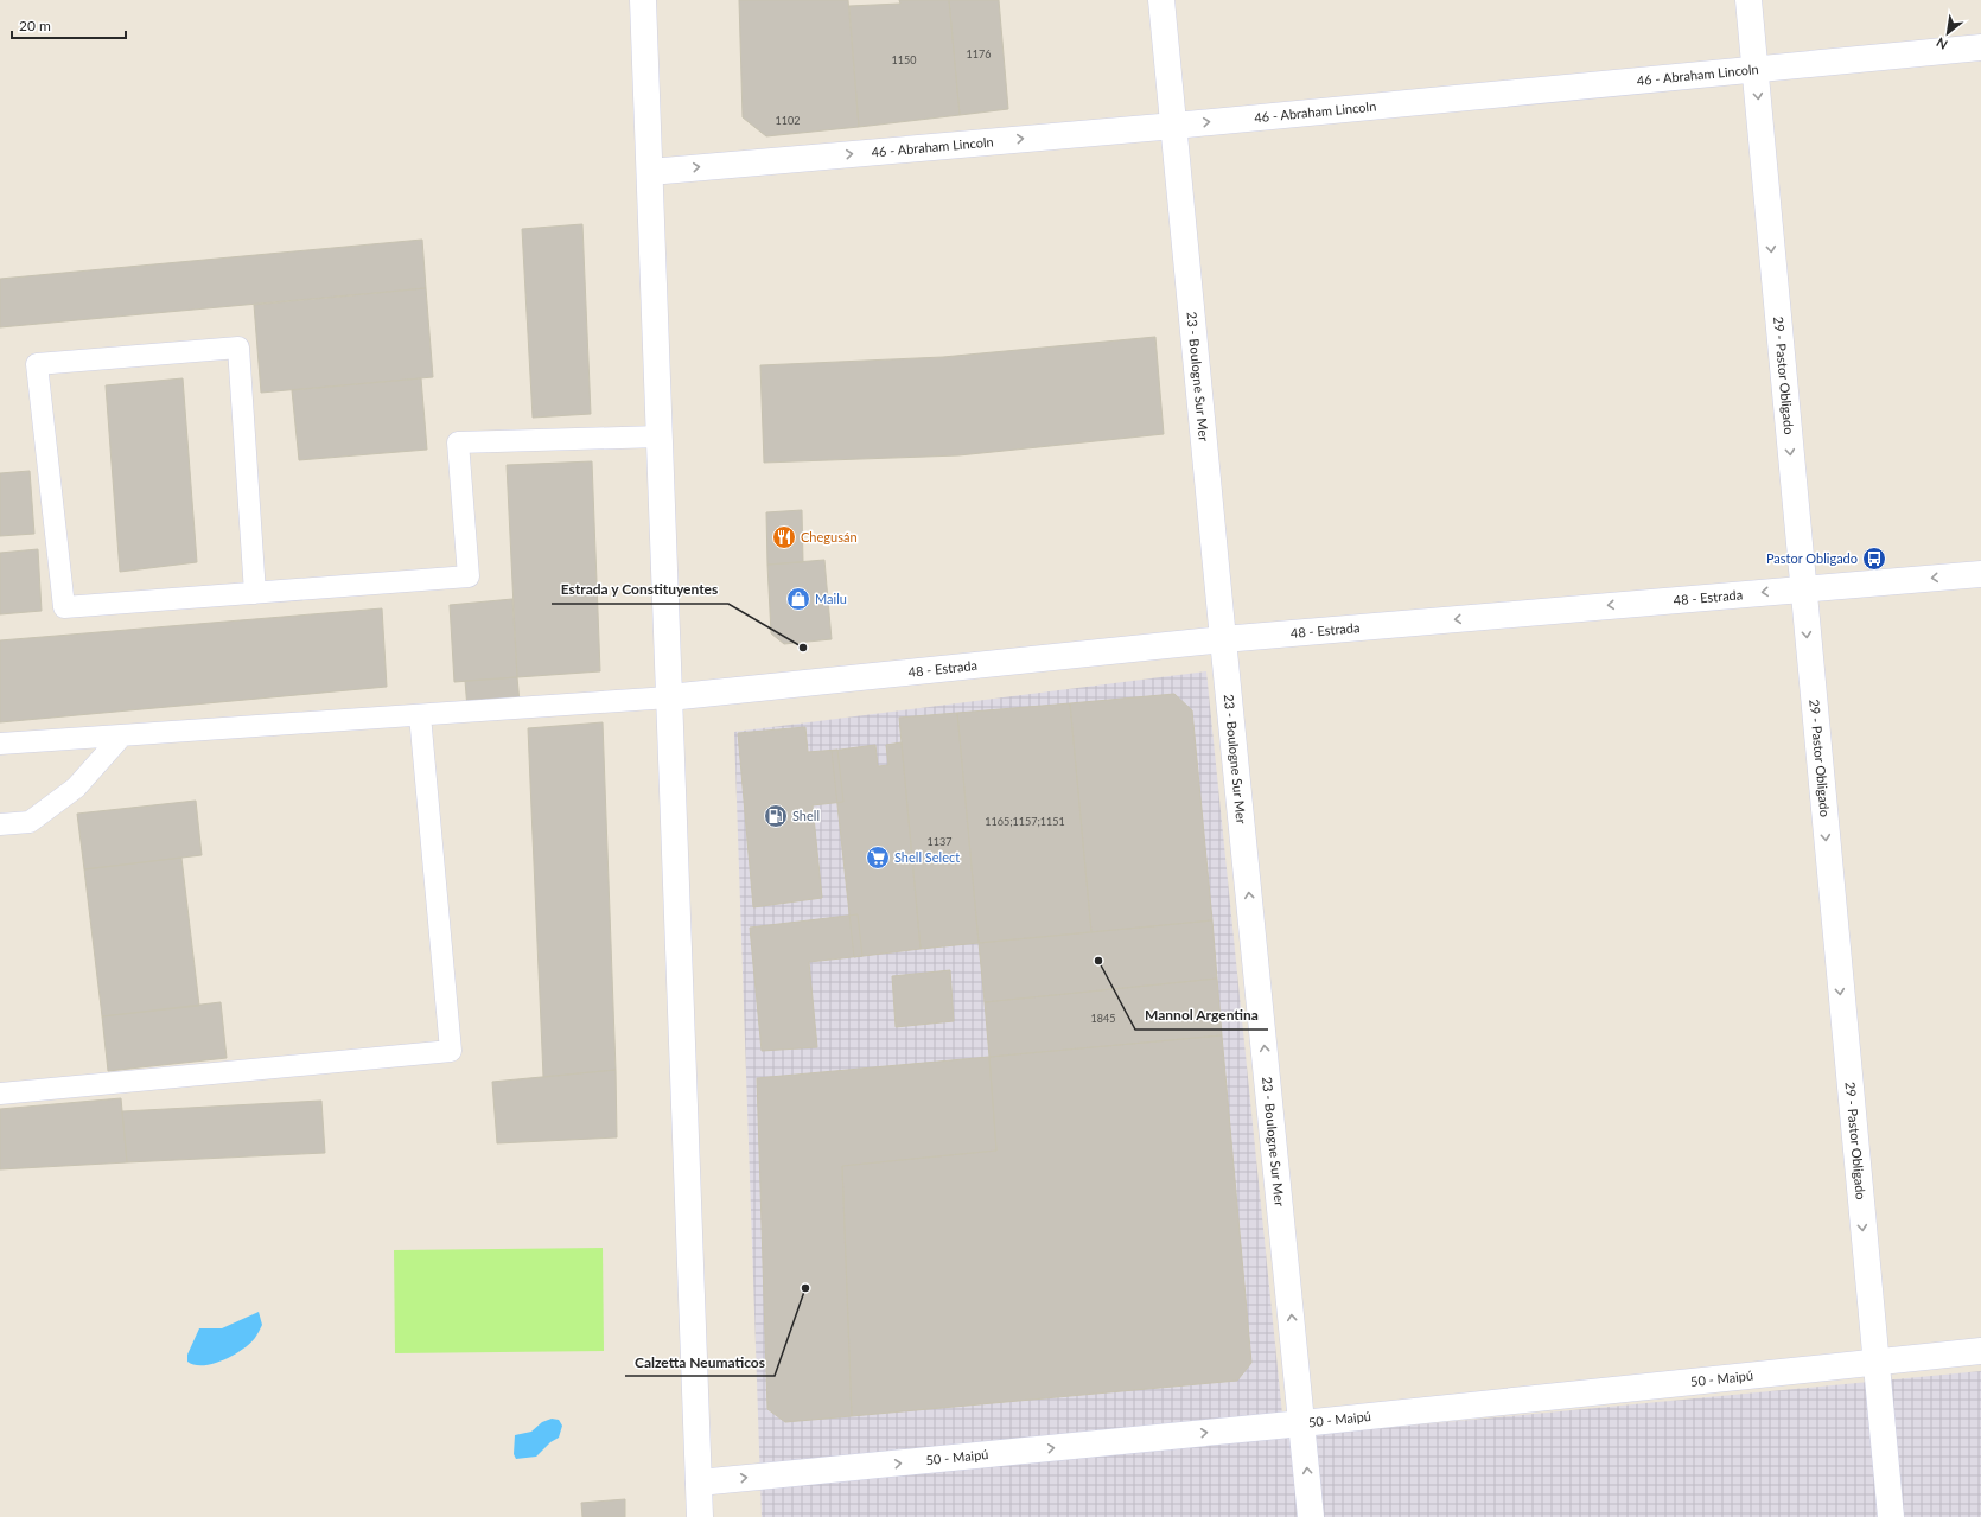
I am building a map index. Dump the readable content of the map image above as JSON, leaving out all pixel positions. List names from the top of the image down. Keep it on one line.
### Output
{"streets":{"street":["46 - Abraham Lincoln","23 - Boulogne Sur Mer","29 - Pastor Obligado","48 - Estrada","50 - Maipú"]},"crossings":[["46 - Abraham Lincoln","23 - Boulogne Sur Mer"],["46 - Abraham Lincoln","29 - Pastor Obligado"],["23 - Boulogne Sur Mer","48 - Estrada"],["23 - Boulogne Sur Mer","50 - Maipú"],["29 - Pastor Obligado","48 - Estrada"],["29 - Pastor Obligado","50 - Maipú"]],"one_way":["46 - Abraham Lincoln","23 - Boulogne Sur Mer","29 - Pastor Obligado","48 - Estrada","50 - Maipú"],"places":{"restaurant":["Chegusán"],"bus stop":["Pastor Obligado"],"shop":["Mailu"],"other":["Estrada y Constituyentes","Mannol Argentina","Calzetta Neumaticos"],"fuel station":["Shell"],"supermarket":["Shell Select"]},"house_numbers":["1176","1150","1102","1165;1157;1151","1137","1845"],"scale_bar":"20 m","north":"bottom left"}
